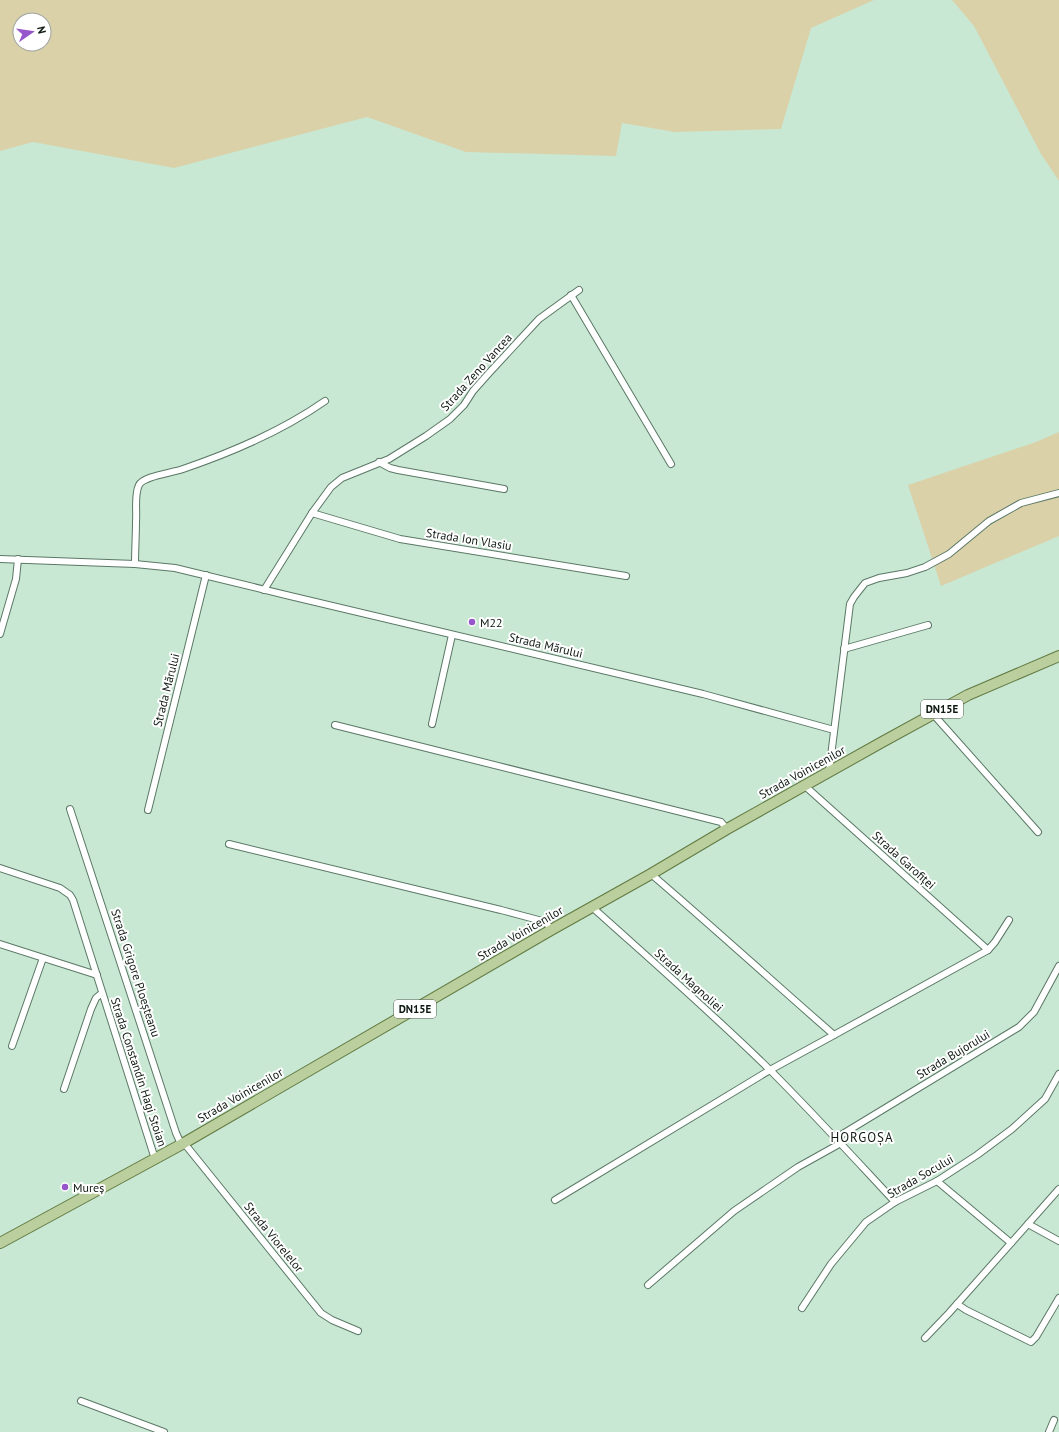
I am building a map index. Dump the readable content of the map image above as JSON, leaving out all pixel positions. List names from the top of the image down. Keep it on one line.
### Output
{"streets":{"main road":["DN15E","Strada Voinicenilor"],"street":["Strada Zeno Vancea","Strada Ion Vlasiu","Strada Mărului","Strada Garofiței","Strada Grigore Ploeșteanu","Strada Magnoliei","Strada Bujorului","Strada Constandin Hagi Stoian","Strada Socului","Strada Viorelelor"]},"crossings":[["Strada Zeno Vancea","Strada Ion Vlasiu"],["Strada Zeno Vancea","Strada Mărului"],["Strada Voinicenilor","Strada Garofiței"],["Strada Voinicenilor","Strada Grigore Ploeșteanu"],["Strada Voinicenilor","Strada Magnoliei"],["Strada Voinicenilor","Strada Constandin Hagi Stoian"],["Strada Voinicenilor","Strada Viorelelor"],["Strada Grigore Ploeșteanu","Strada Viorelelor"],["Strada Magnoliei","Strada Bujorului"],["Strada Magnoliei","Strada Socului"]],"districts":["HORGOȘA"],"places":["M22","Mureș"],"north":"right"}
